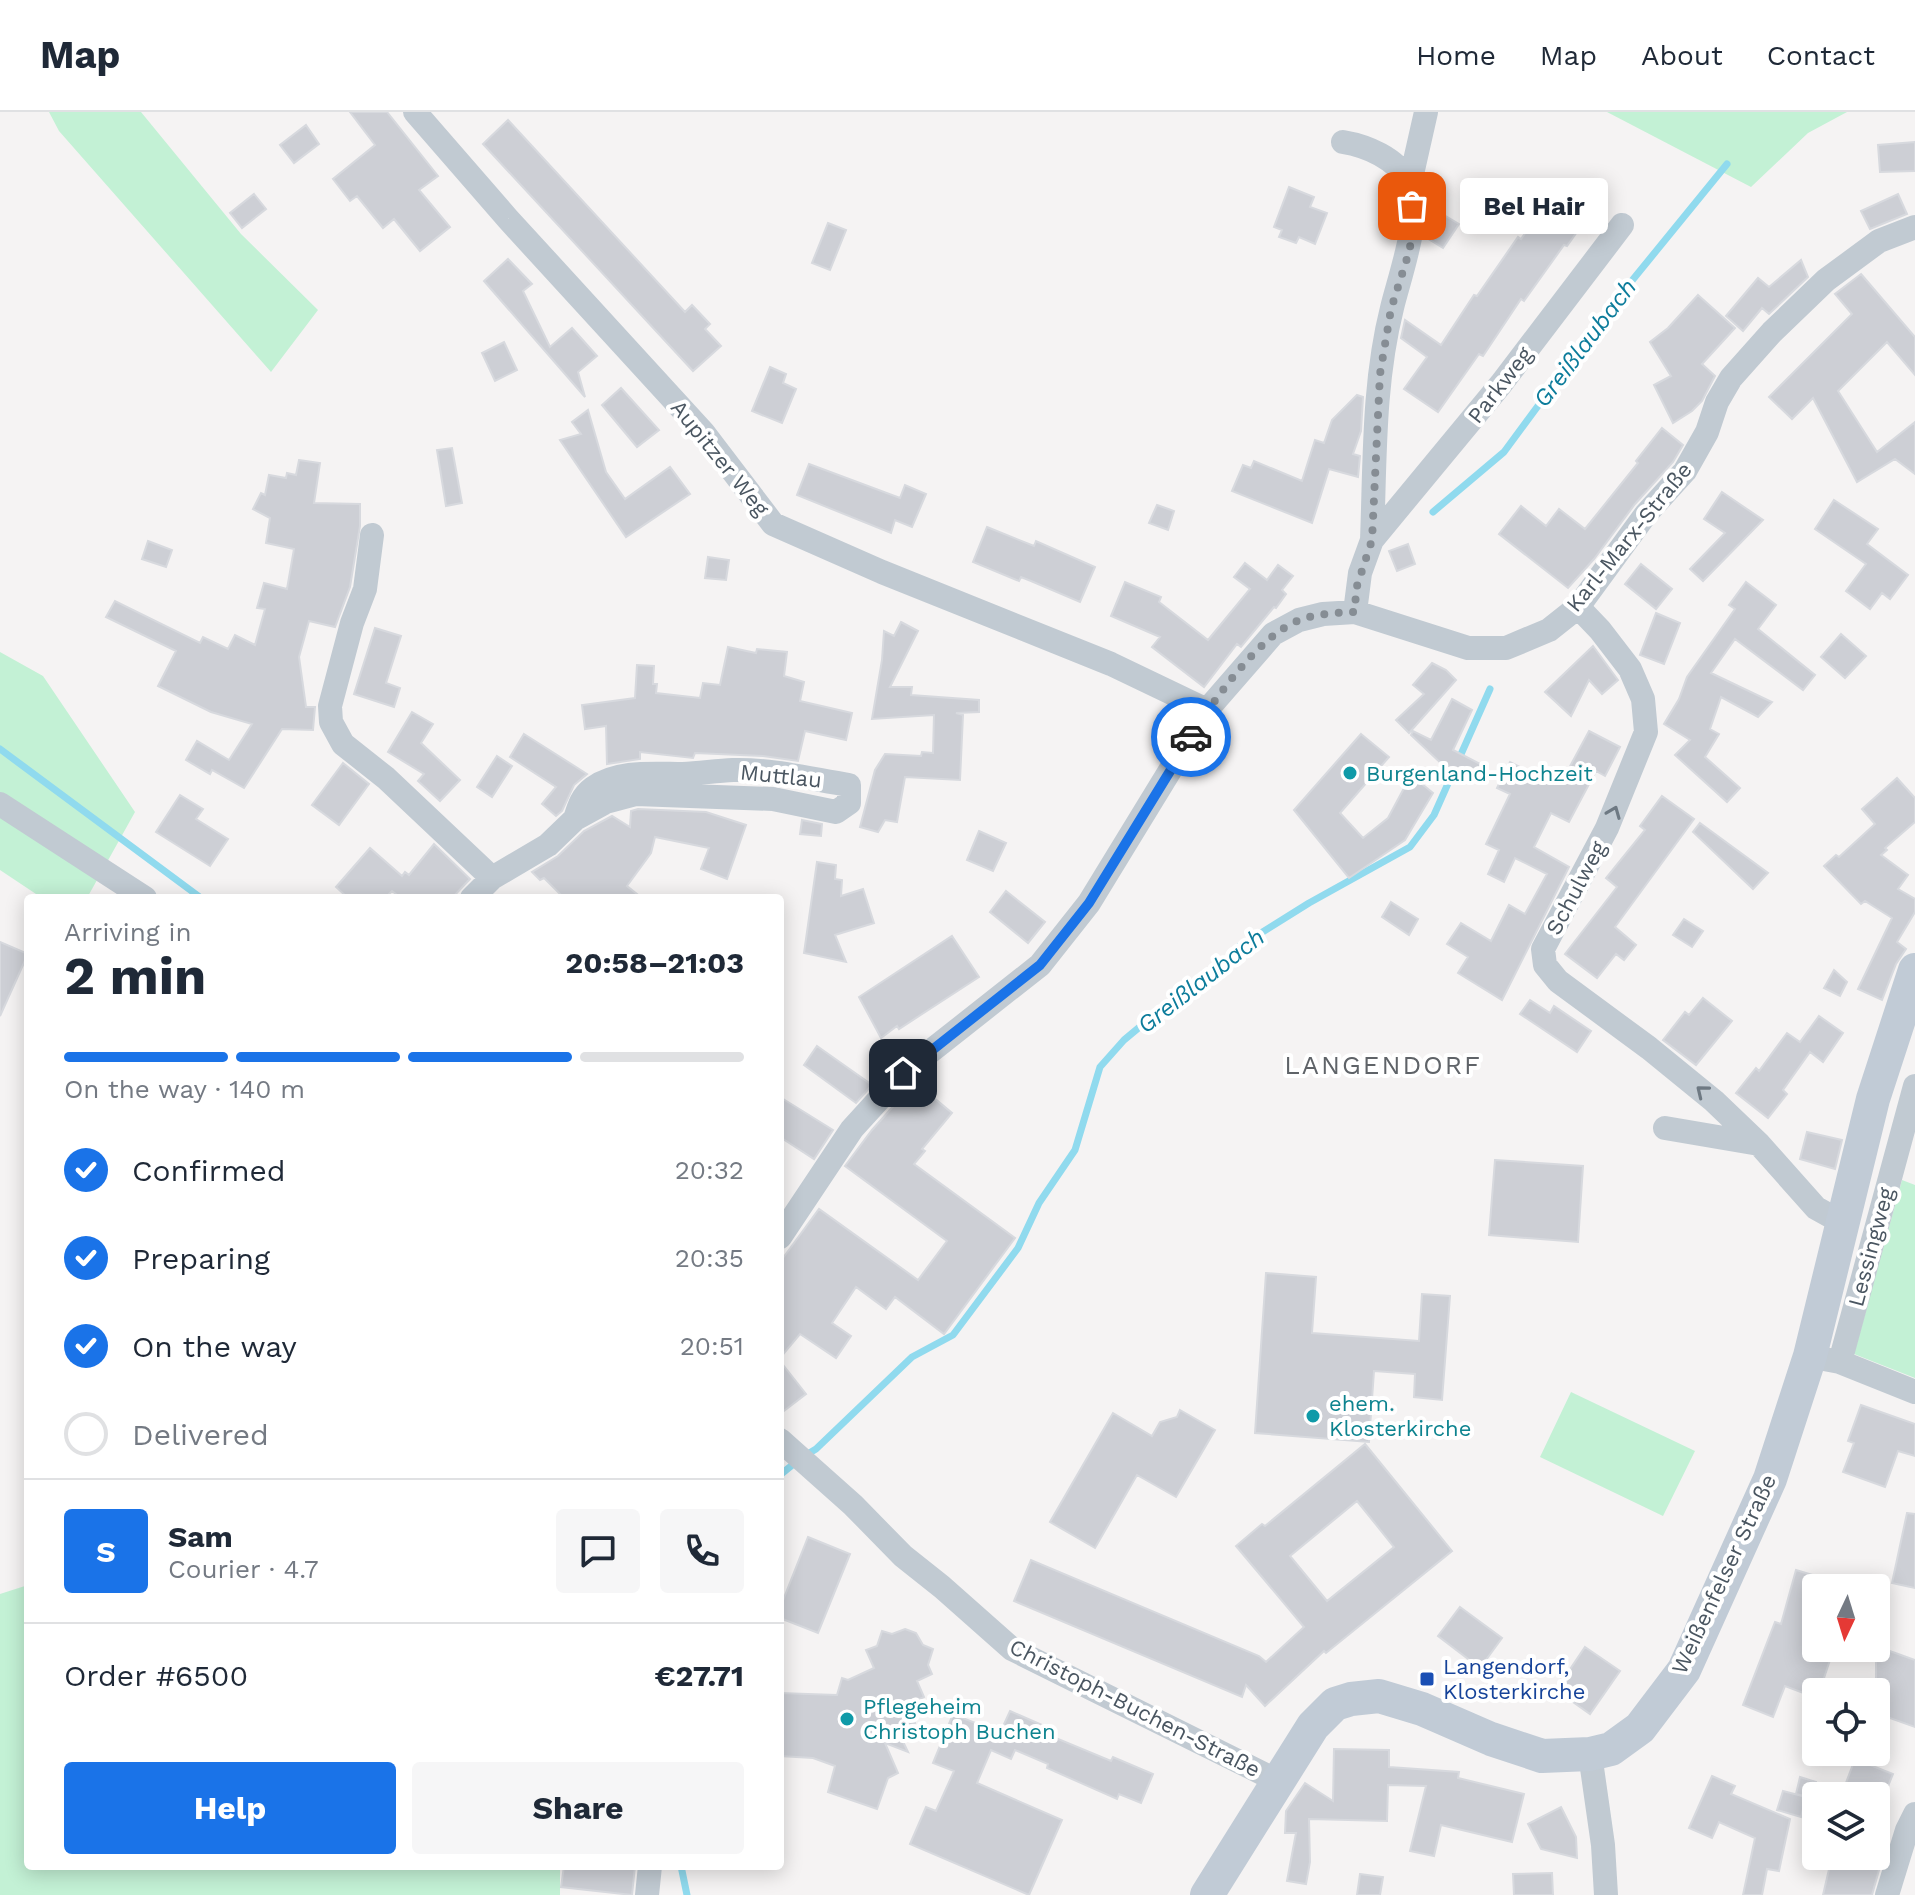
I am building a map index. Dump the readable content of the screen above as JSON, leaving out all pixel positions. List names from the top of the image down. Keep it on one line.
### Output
{"streets":{"street":["Parkweg","Aupitzer Weg","Karl-Marx-Straße","Muttlau","Schulweg","Lessingweg","Weißenfelser Straße","Christoph-Buchen-Straße"]},"crossings":[["Parkweg","Karl-Marx-Straße"],["Aupitzer Weg","Karl-Marx-Straße"],["Karl-Marx-Straße","Schulweg"],["Schulweg","Weißenfelser Straße"],["Lessingweg","Weißenfelser Straße"],["Weißenfelser Straße","Christoph-Buchen-Straße"]],"one_way":["Schulweg"],"districts":["LANGENDORF"],"water":["Greißlaubach"],"places":{"other":["Bel Hair","Burgenland-Hochzeit","ehem. Klosterkirche","Pflegeheim Christoph Buchen"],"transit":["Langendorf, Klosterkirche"]},"north":"bottom","page":{"header":"Map","nav":["Home","Map","About","Contact"],"bubble":"Bel Hair","heading":["2 min","Arriving in","20:58–21:03"],"panel":["Sam","Courier · 4.7","Order #6500","€27.71"],"bar":"On the way · 140 m","list":[["Confirmed","20:32"],["Preparing","20:35"],["On the way","20:51"],"Delivered"],"round":"S","buttons":["Help","Share"]}}
